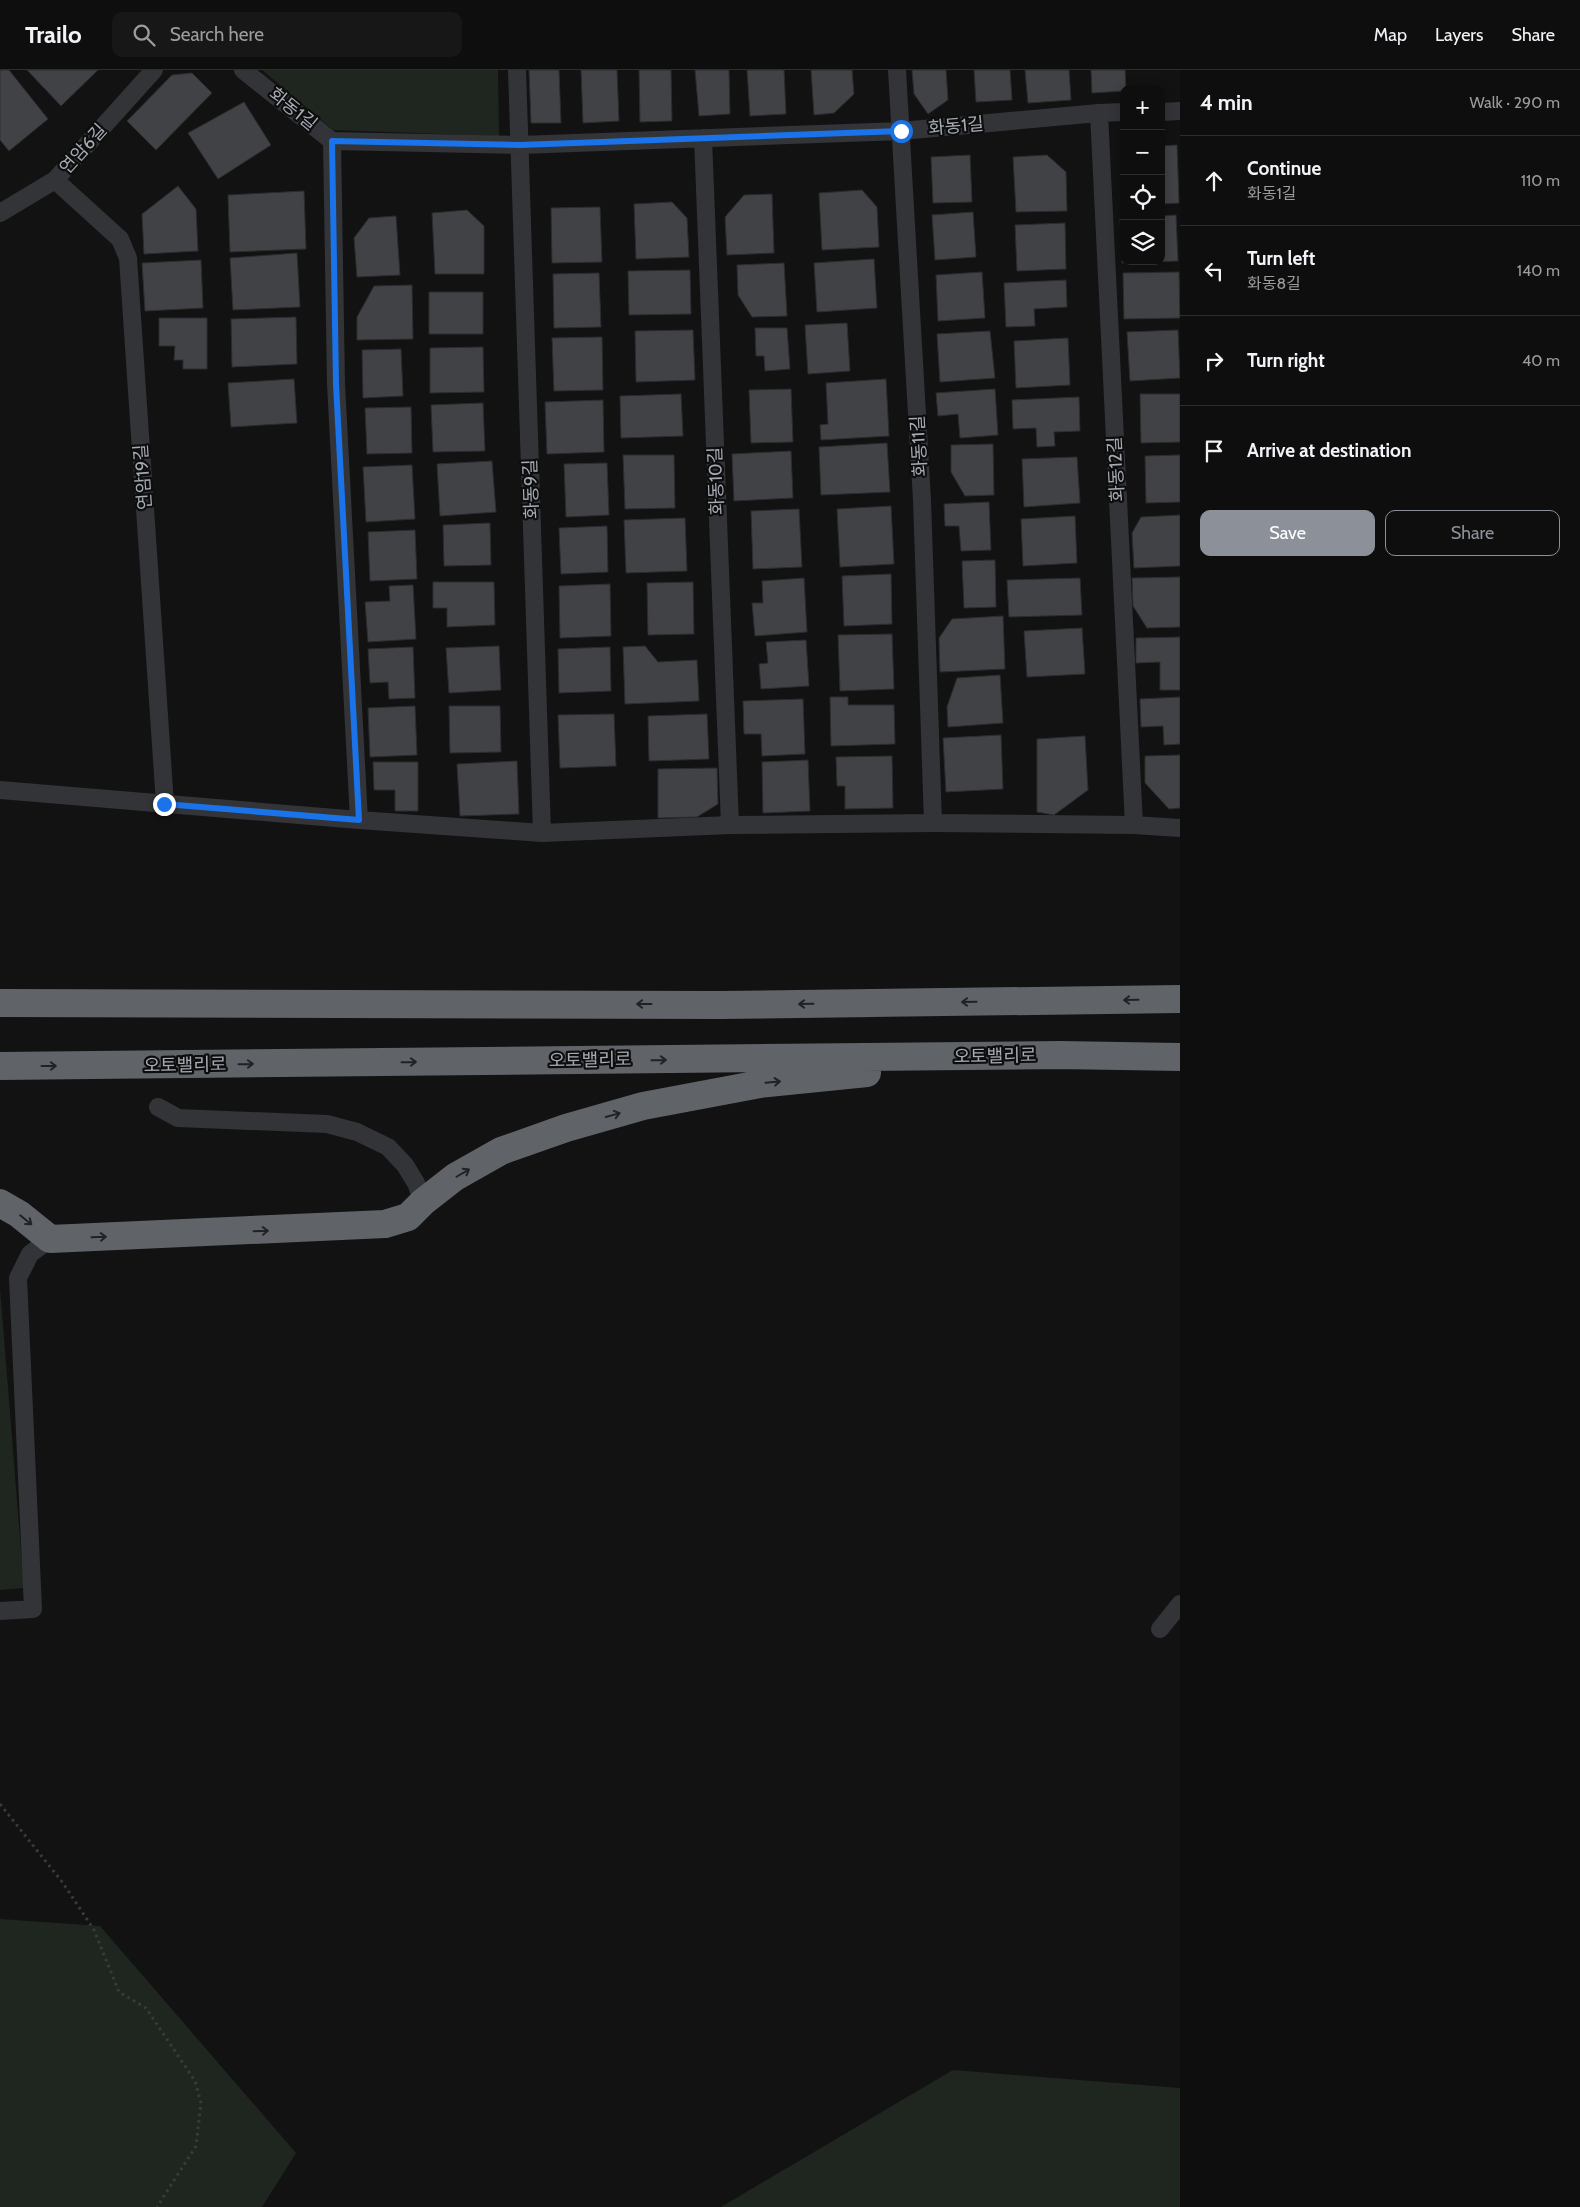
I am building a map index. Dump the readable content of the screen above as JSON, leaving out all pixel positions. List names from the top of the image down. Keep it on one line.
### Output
{"streets":{"highway":["오토밸리로"],"lane":["화동1길","연암6길","화동11길","화동12길","연암19길","화동10길","화동9길"]},"crossings":[["화동1길","화동11길"],["화동1길","화동12길"],["화동1길","화동10길"],["화동1길","화동9길"],["연암6길","연암19길"]],"page":{"header":"Trailo","search":"Search here","nav":["Map","Layers","Share"],"heading":["4 min","Walk · 290 m"],"map_buttons":["+","−"],"list":[["Continue","화동1길","110 m"],["Turn left","화동8길","140 m"],["Turn right","40 m"],"Arrive at destination"],"buttons":["Save","Share"]}}
